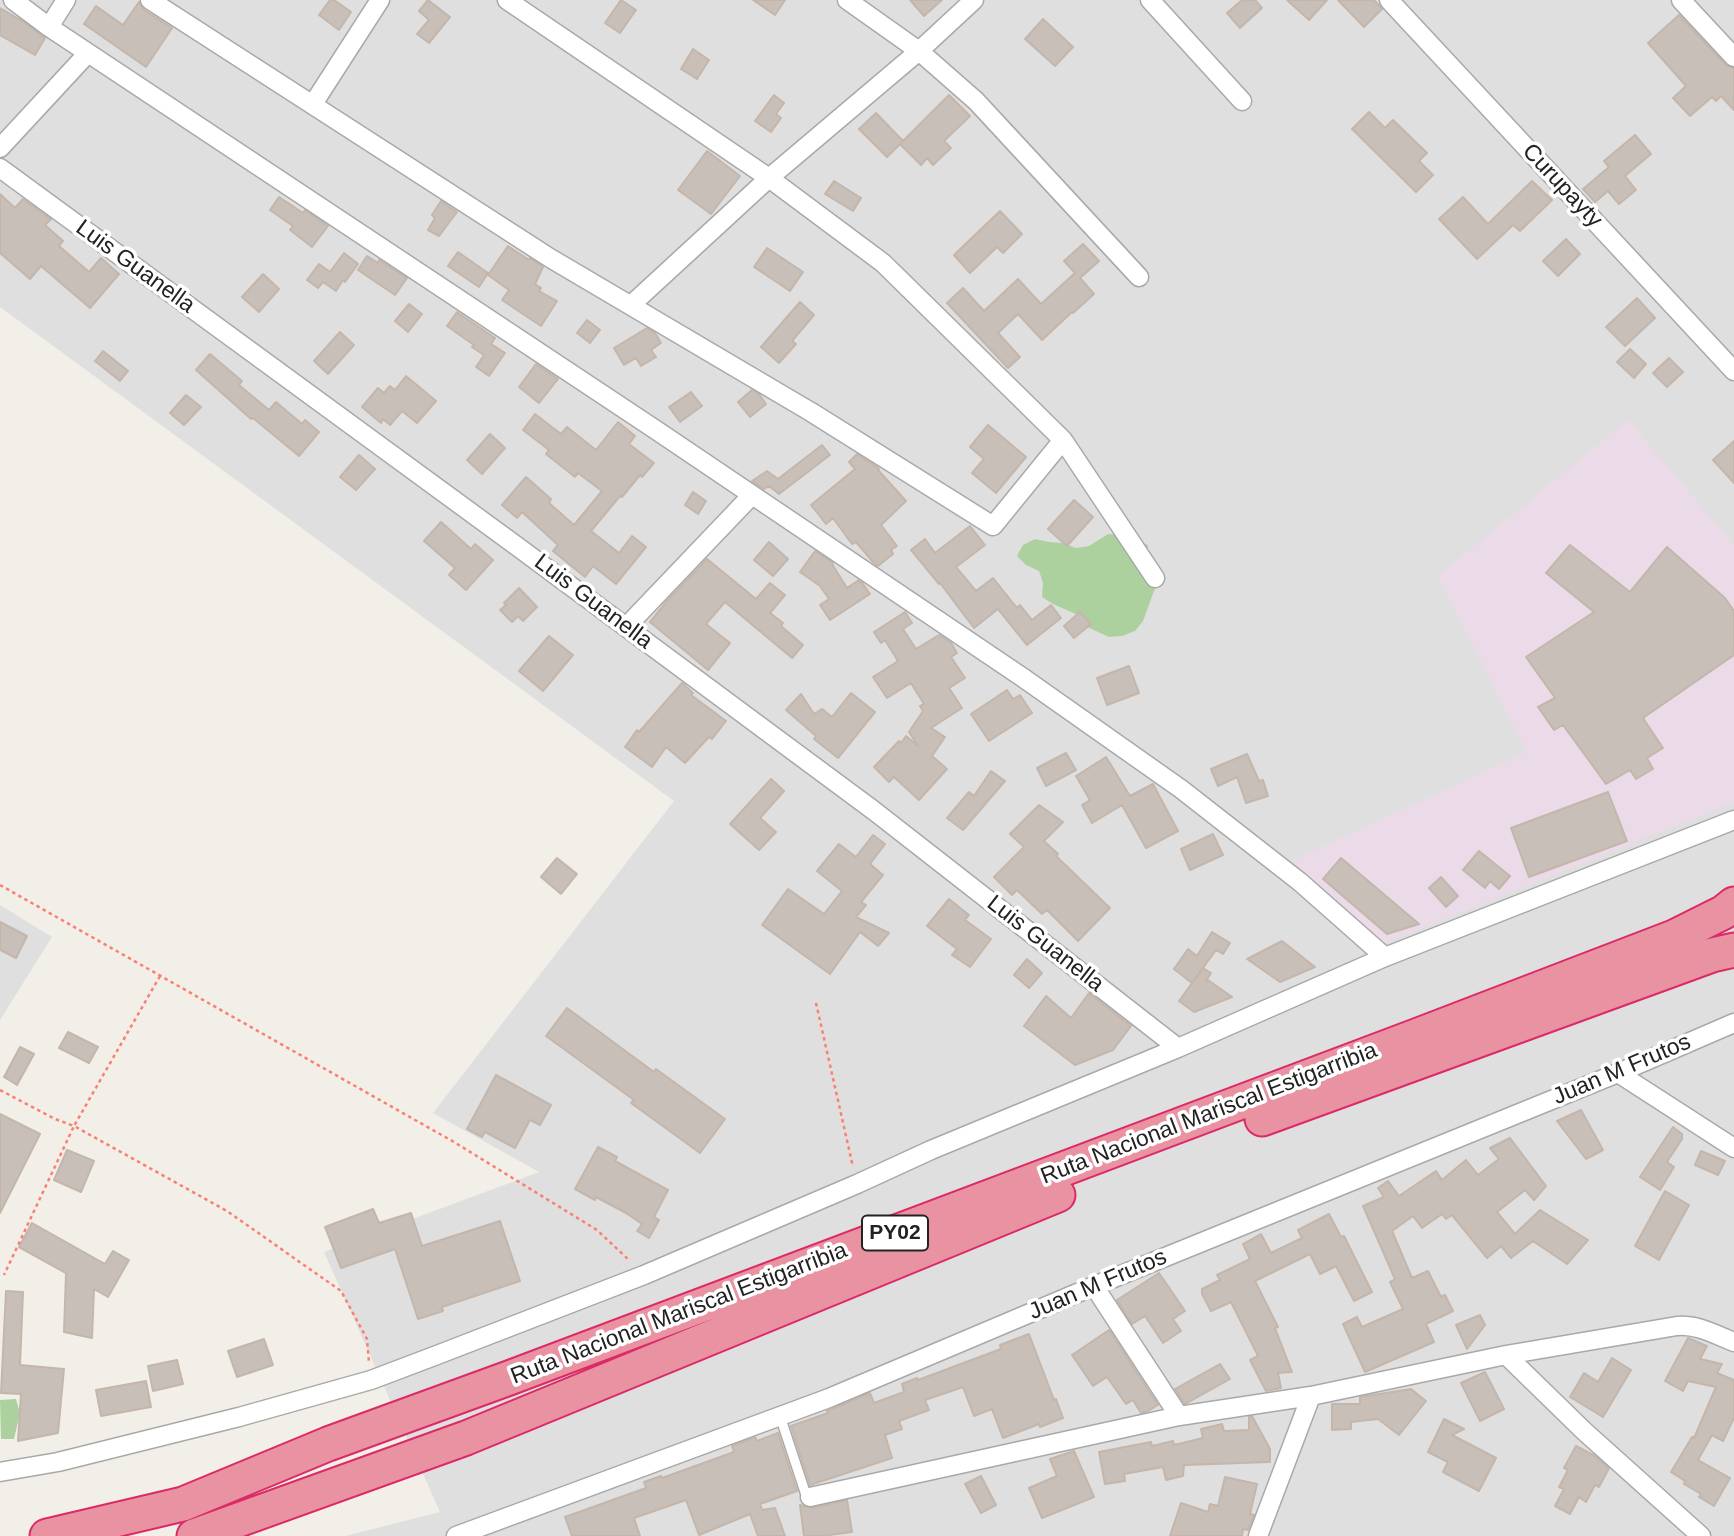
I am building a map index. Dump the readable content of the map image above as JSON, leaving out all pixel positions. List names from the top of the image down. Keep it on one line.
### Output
{"streets":{"highway":["Ruta Nacional Mariscal Estigarribia","PY02"],"street":["Curupayty","Luis Guanella","Juan M Frutos"]}}
